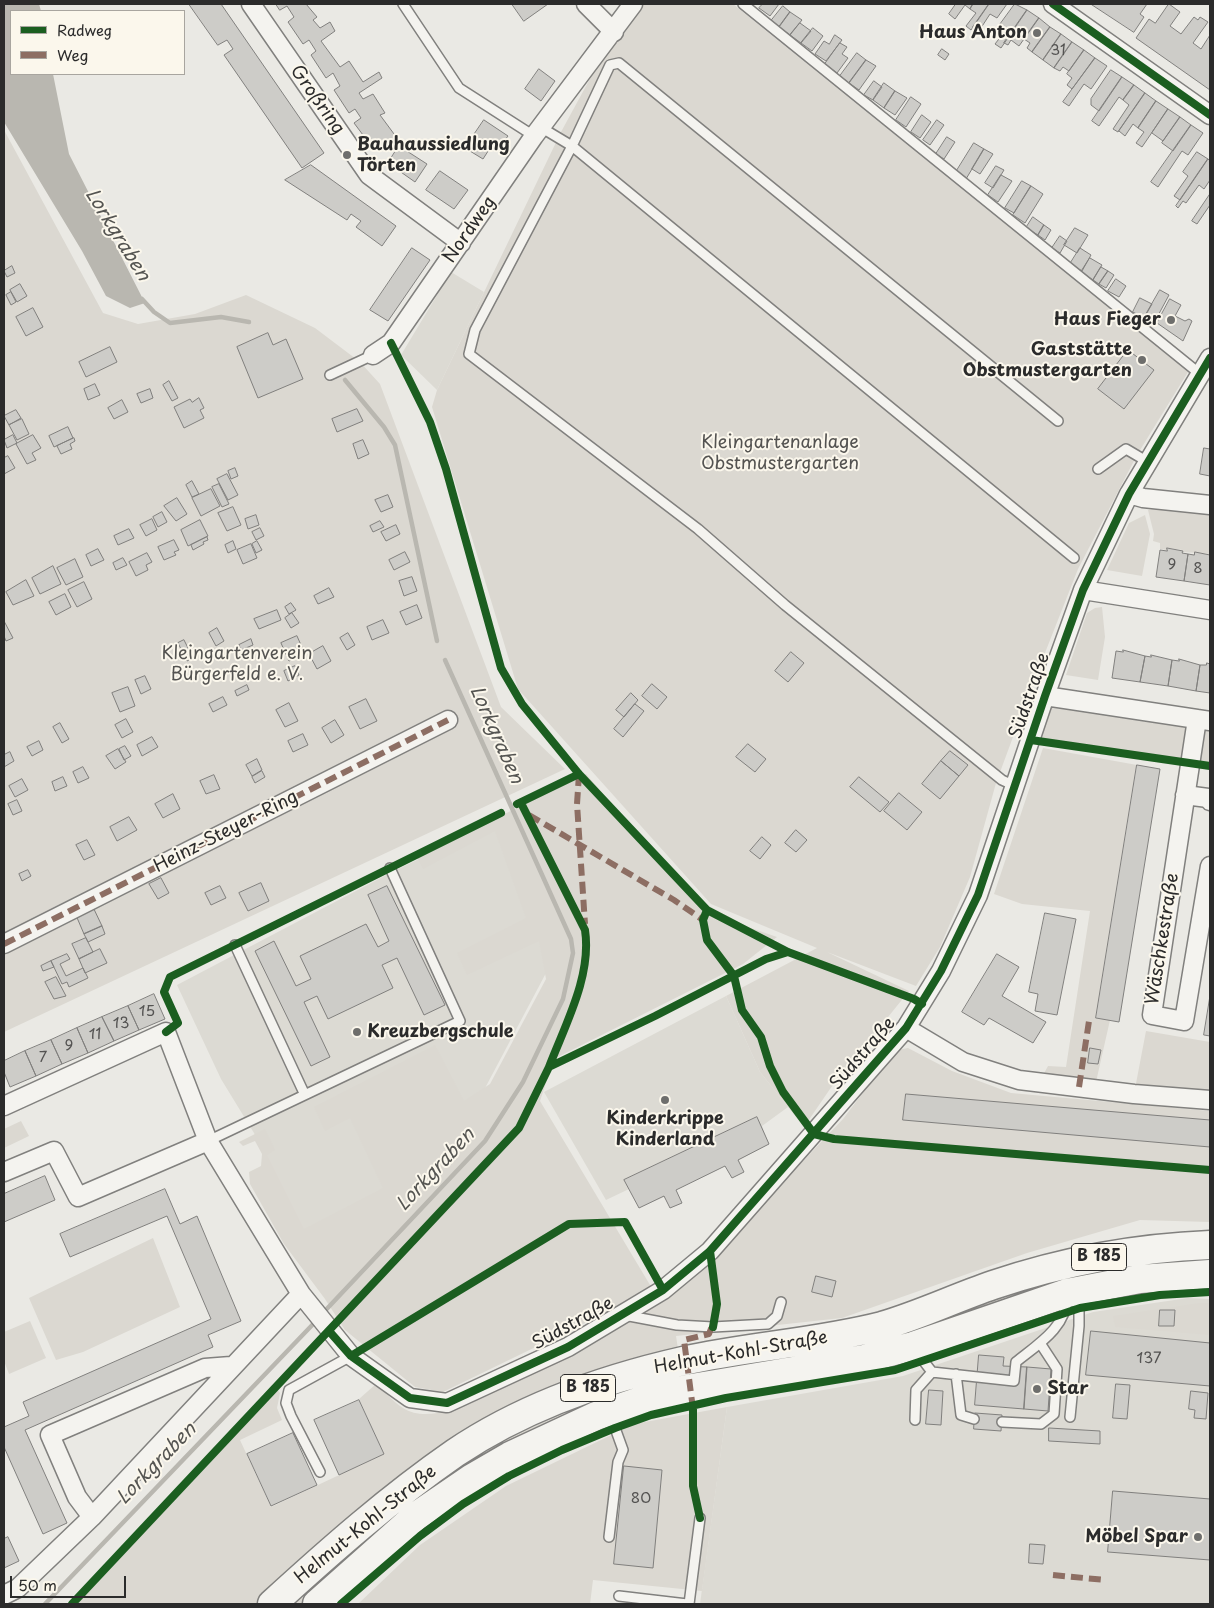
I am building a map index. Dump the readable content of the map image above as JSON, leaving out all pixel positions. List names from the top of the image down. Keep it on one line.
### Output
{"streets":{"main road":["B 185","Helmut-Kohl-Straße"],"street":["Großring","Nordweg","Südstraße","Heinz-Steyer-Ring","Wäschkestraße"]},"crossings":[["Großring","Nordweg"]],"water":["Lorkgraben"],"parks":["Kleingartenanlage Obstmustergarten","Kleingartenverein Bürgerfeld e. V."],"places":["Haus Anton","Bauhaussiedlung Törten","Haus Fieger","Gaststätte Obstmustergarten","Kreuzbergschule","Kinderkrippe Kinderland","Star","Möbel Spar"],"house_numbers":["31","9","8","15","13","11","9","7","137","80"],"legend":["Radweg","Weg"],"scale_bar":"50 m"}
